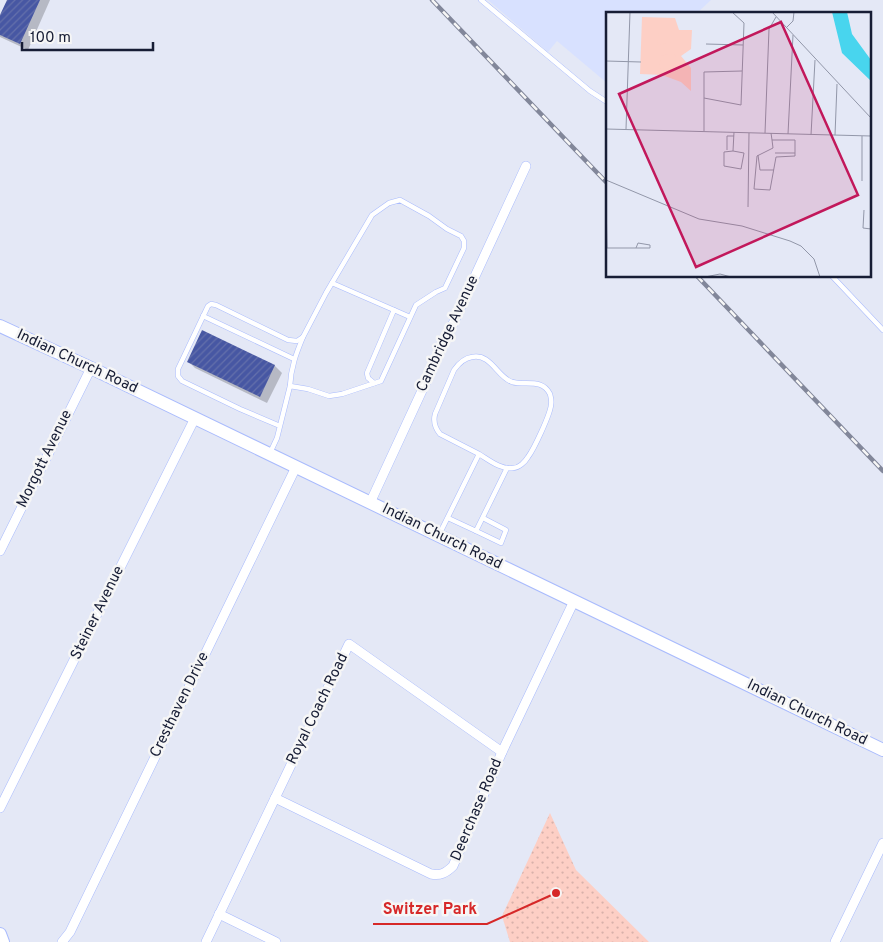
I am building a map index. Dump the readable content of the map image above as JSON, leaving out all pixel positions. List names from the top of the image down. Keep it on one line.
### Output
{"streets":{"street":["Cambridge Avenue","Indian Church Road","Morgott Avenue","Steiner Avenue","Cresthaven Drive","Royal Coach Road","Deerchase Road"]},"crossings":[["Cambridge Avenue","Indian Church Road"],["Indian Church Road","Morgott Avenue"],["Indian Church Road","Steiner Avenue"],["Indian Church Road","Cresthaven Drive"],["Indian Church Road","Deerchase Road"],["Royal Coach Road","Deerchase Road"]],"places":["Switzer Park"],"scale_bar":"100 m"}
